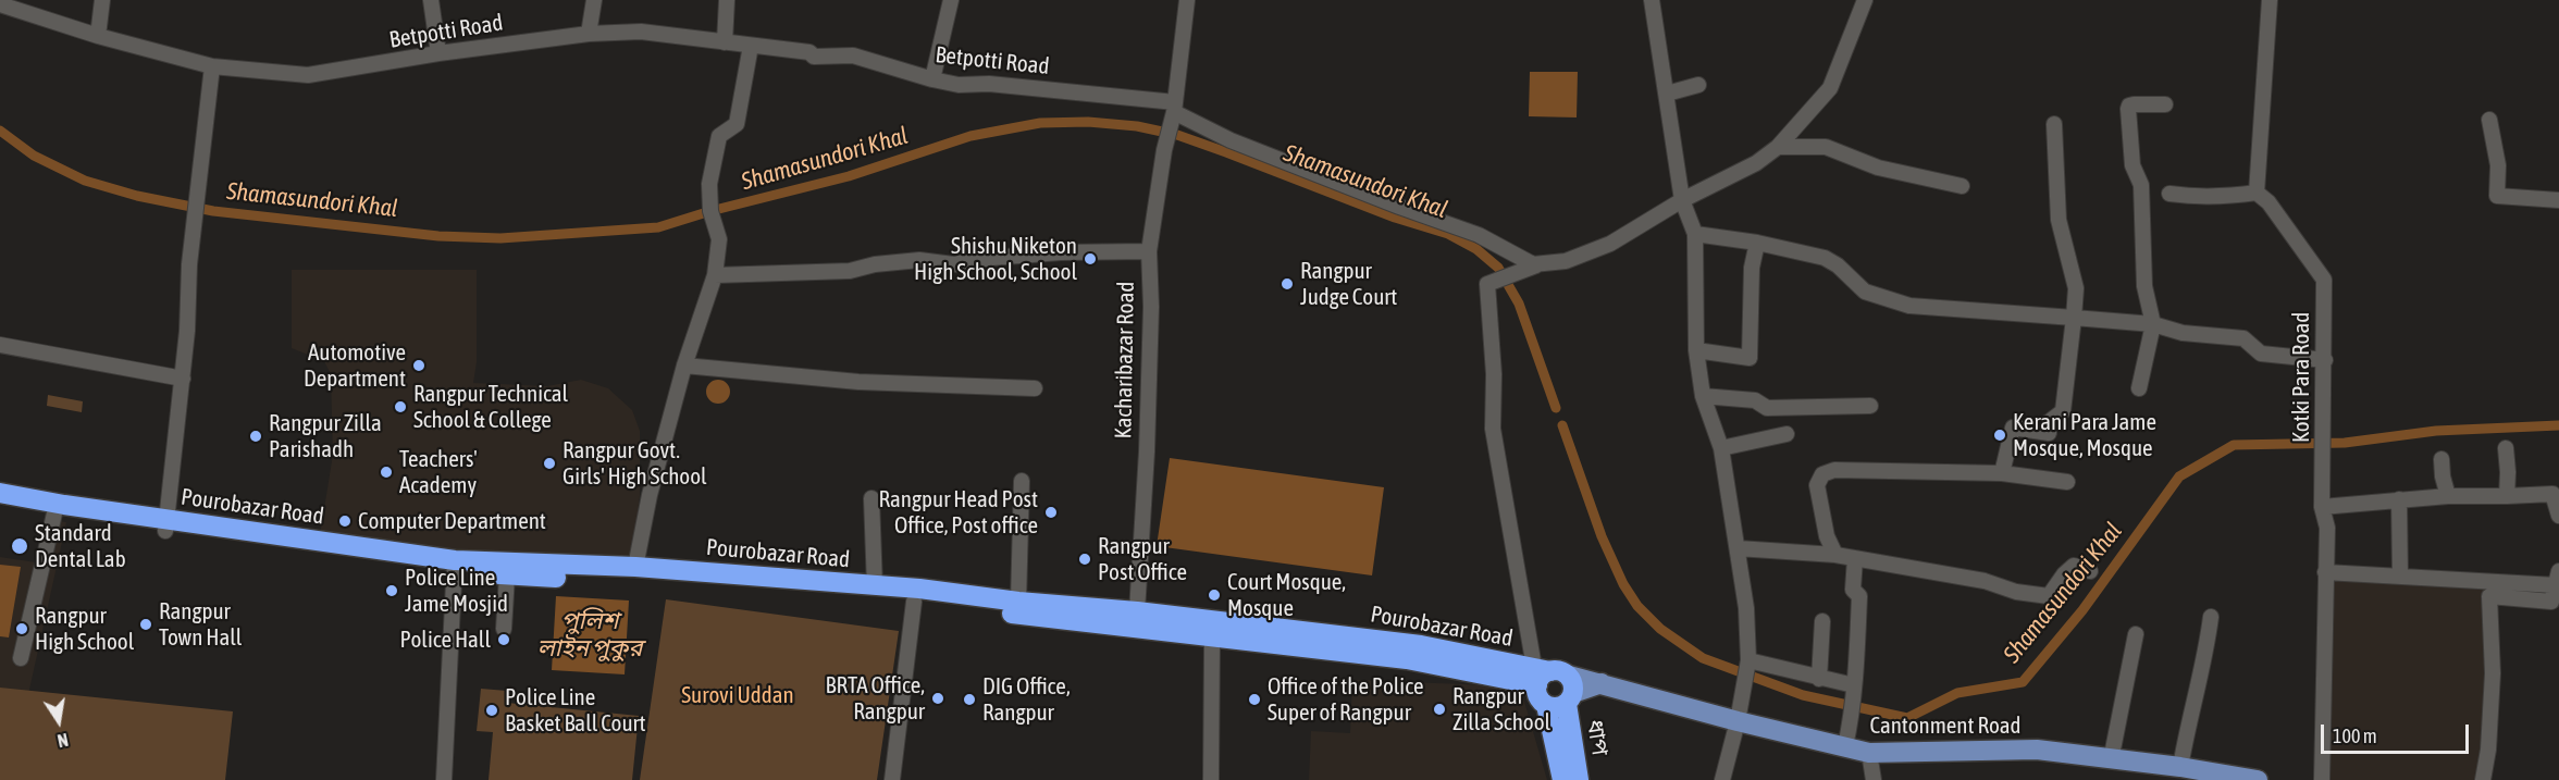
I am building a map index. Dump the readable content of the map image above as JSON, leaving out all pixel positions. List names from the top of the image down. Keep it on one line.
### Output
{"streets":{"highway":["Pourobazar Road","ধাপ"],"main road":["Cantonment Road"],"street":["Betpotti Road","Kacharibazar Road","Kotki Para Road"]},"crossings":[["Betpotti Road","Kacharibazar Road"],["Kacharibazar Road","Pourobazar Road"],["Pourobazar Road","Cantonment Road"],["Pourobazar Road","ধাপ"],["Cantonment Road","ধাপ"]],"water":["Shamasundori Khal","পুলিশ লাইন পুকুর"],"parks":["Surovi Uddan"],"places":["Shishu Niketon High School, School","Rangpur Judge Court","Automotive Department","Rangpur Technical School & College","Kerani Para Jame Mosque, Mosque","Rangpur Zilla Parishadh","Rangpur Govt. Girls' High School","Teachers' Academy","Rangpur Head Post Office, Post office","Computer Department","Standard Dental Lab","Rangpur Post Office","Police Line Jame Mosjid","Court Mosque, Mosque","Rangpur Town Hall","Rangpur High School","Police Hall","BRTA Office, Rangpur","DIG Office, Rangpur","Office of the Police Super of Rangpur","Rangpur Zilla School","Police Line Basket Ball Court"],"scale_bar":"100 m","north":"bottom"}
